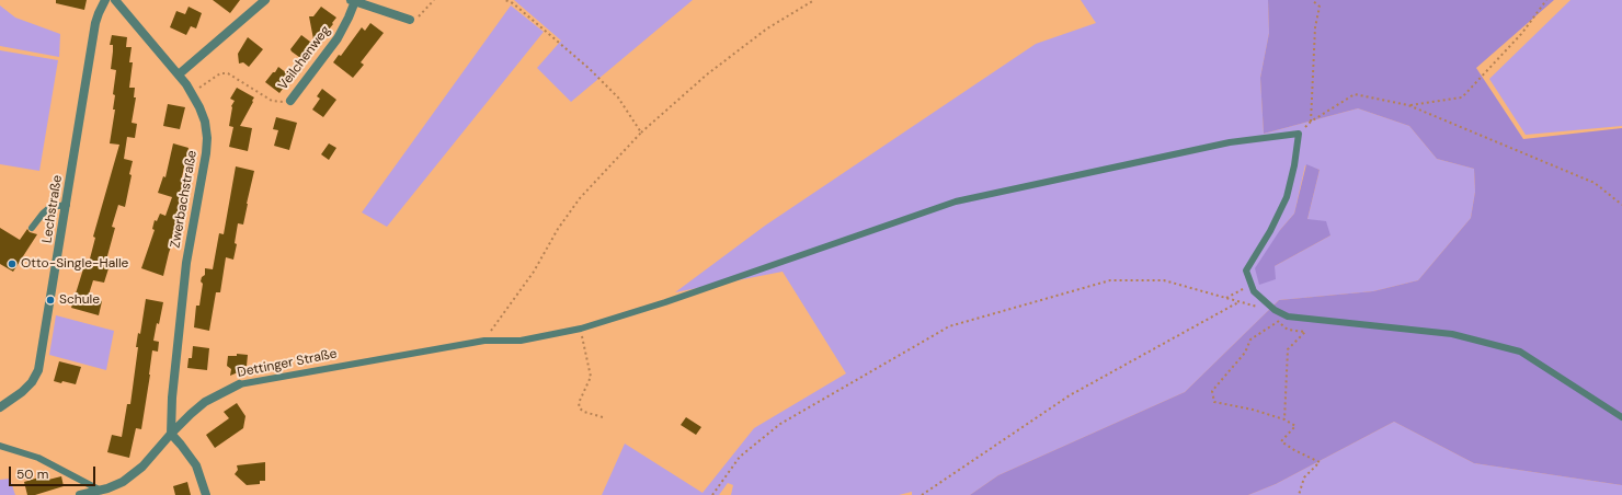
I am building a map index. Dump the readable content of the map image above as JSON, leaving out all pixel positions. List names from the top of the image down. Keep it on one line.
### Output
{"streets":{"street":["Veilchenweg","Zwerbachstraße","Lechstraße","Dettinger Straße"]},"crossings":[["Veilchenweg","Zwerbachstraße"],["Zwerbachstraße","Dettinger Straße"]],"places":["Otto-Single-Halle","Schule"],"scale_bar":"50 m"}
